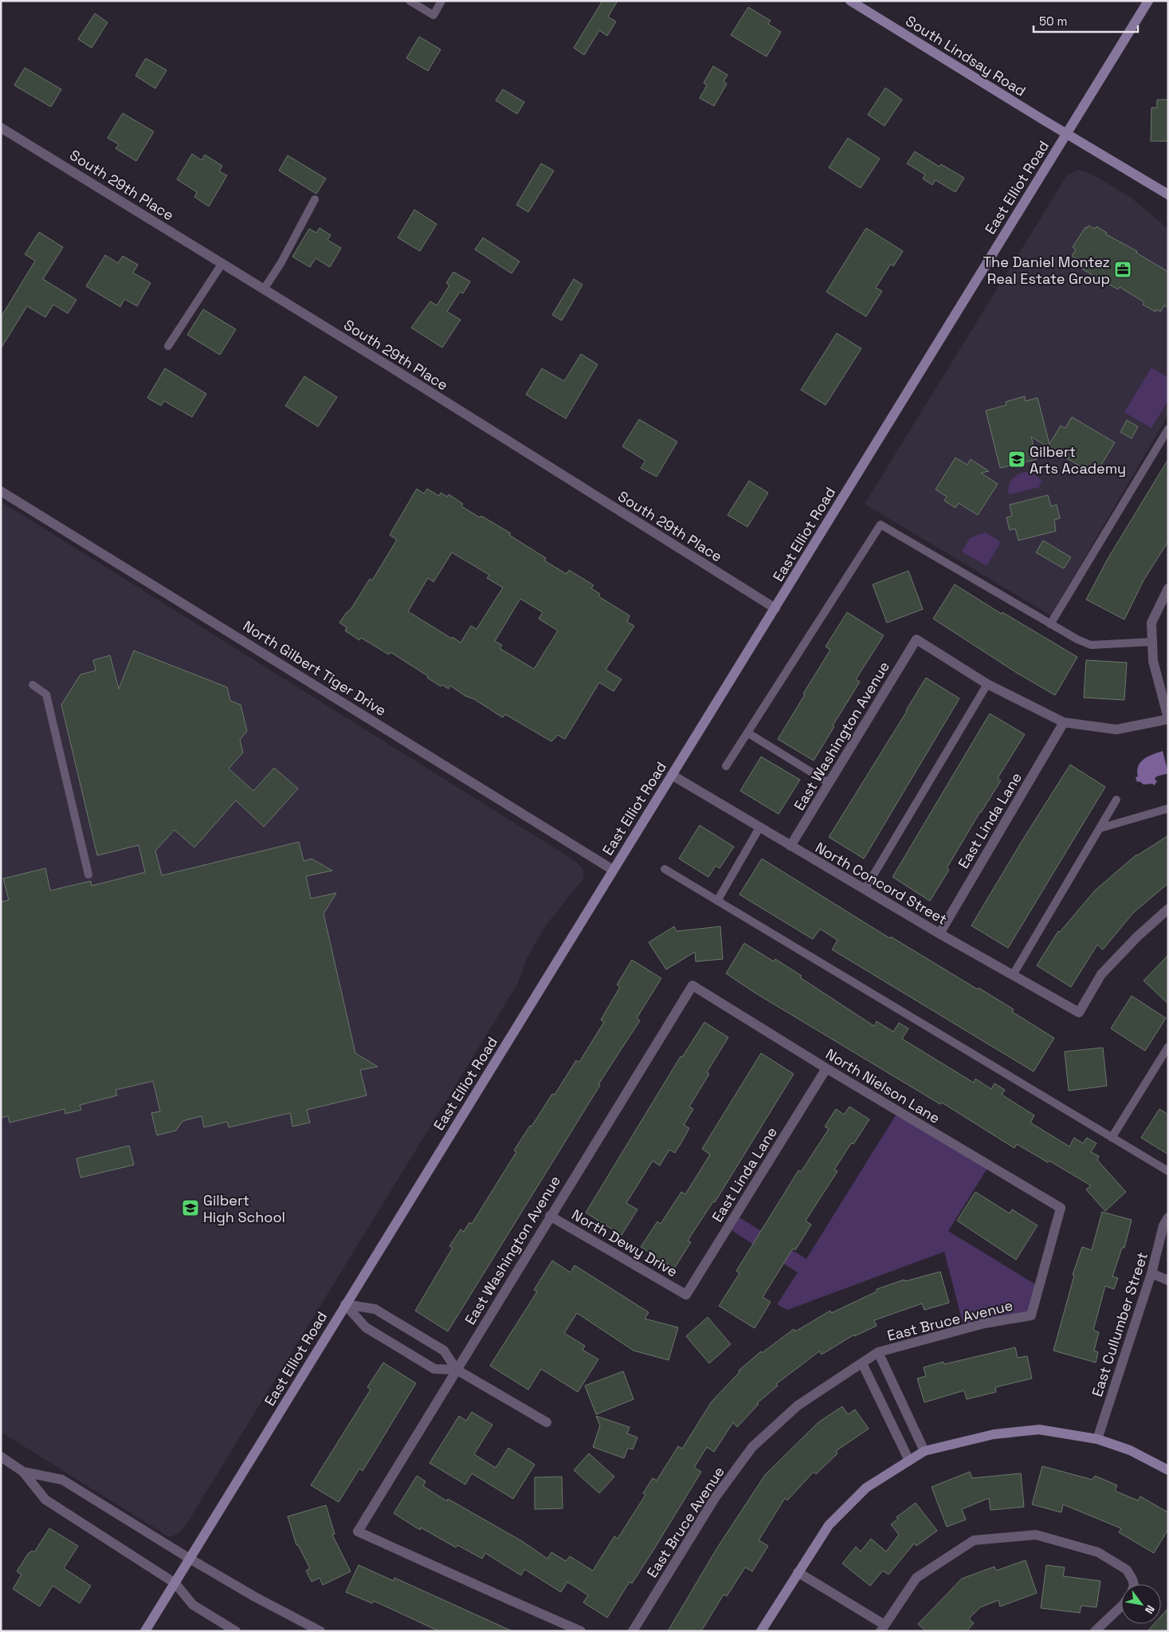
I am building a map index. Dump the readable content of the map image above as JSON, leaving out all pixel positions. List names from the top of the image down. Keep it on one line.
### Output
{"streets":{"main road":["South Lindsay Road","East Elliot Road"],"street":["South 29th Place","North Gilbert Tiger Drive","East Washington Avenue","East Linda Lane","North Concord Street","North Nielson Lane","North Dewy Drive","East Bruce Avenue","East Cullumber Street"]},"crossings":[["South Lindsay Road","East Elliot Road"],["South 29th Place","East Elliot Road"],["East Elliot Road","North Gilbert Tiger Drive"],["East Elliot Road","North Concord Street"],["East Washington Avenue","North Concord Street"],["East Washington Avenue","North Nielson Lane"],["East Washington Avenue","North Dewy Drive"],["East Linda Lane","North Concord Street"],["East Linda Lane","North Nielson Lane"],["East Linda Lane","North Dewy Drive"],["North Nielson Lane","East Bruce Avenue"]],"places":{"office":["The Daniel Montez Real Estate Group"],"school or university":["Gilbert Arts Academy","Gilbert High School"]},"scale_bar":"50 m","north":"bottom right"}
